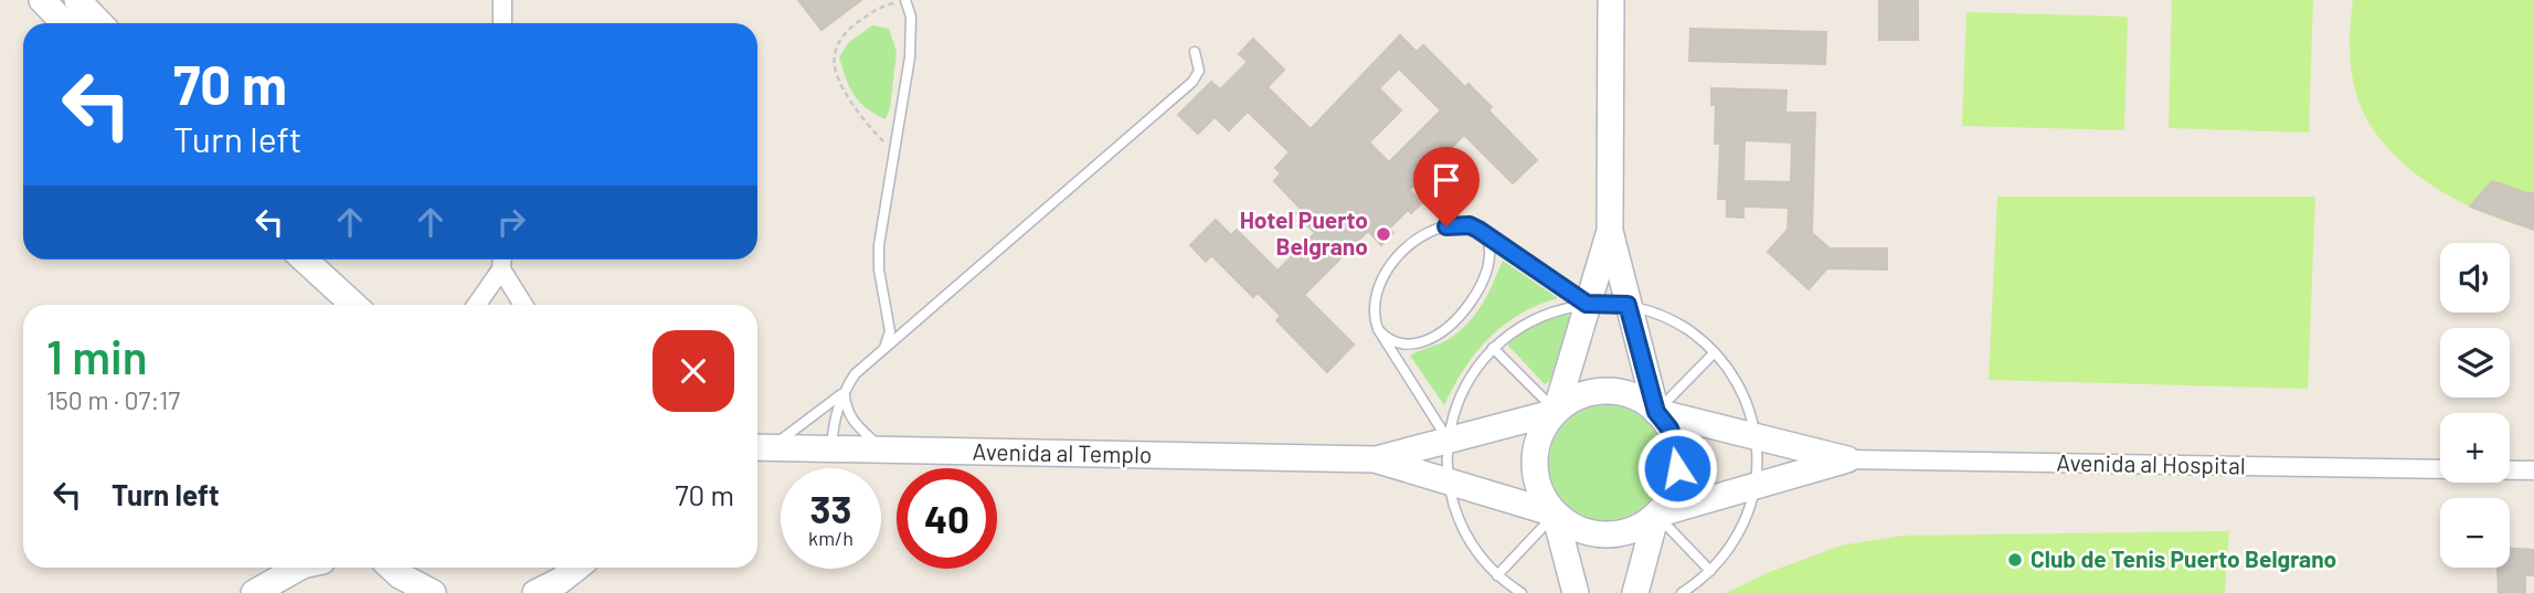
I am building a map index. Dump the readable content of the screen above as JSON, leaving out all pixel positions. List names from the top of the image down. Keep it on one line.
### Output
{"streets":{"street":["Avenida al Templo","Avenida al Hospital"]},"places":["Hotel Puerto Belgrano","Club de Tenis Puerto Belgrano"],"page":{"turn":["70 m","Turn left"],"map_buttons":["+","−"],"heading":["1 min","150 m · 07:17"],"list":[{"name":"Turn left","value":"70 m"}],"speed":"33 km/h","limit":"40"}}
